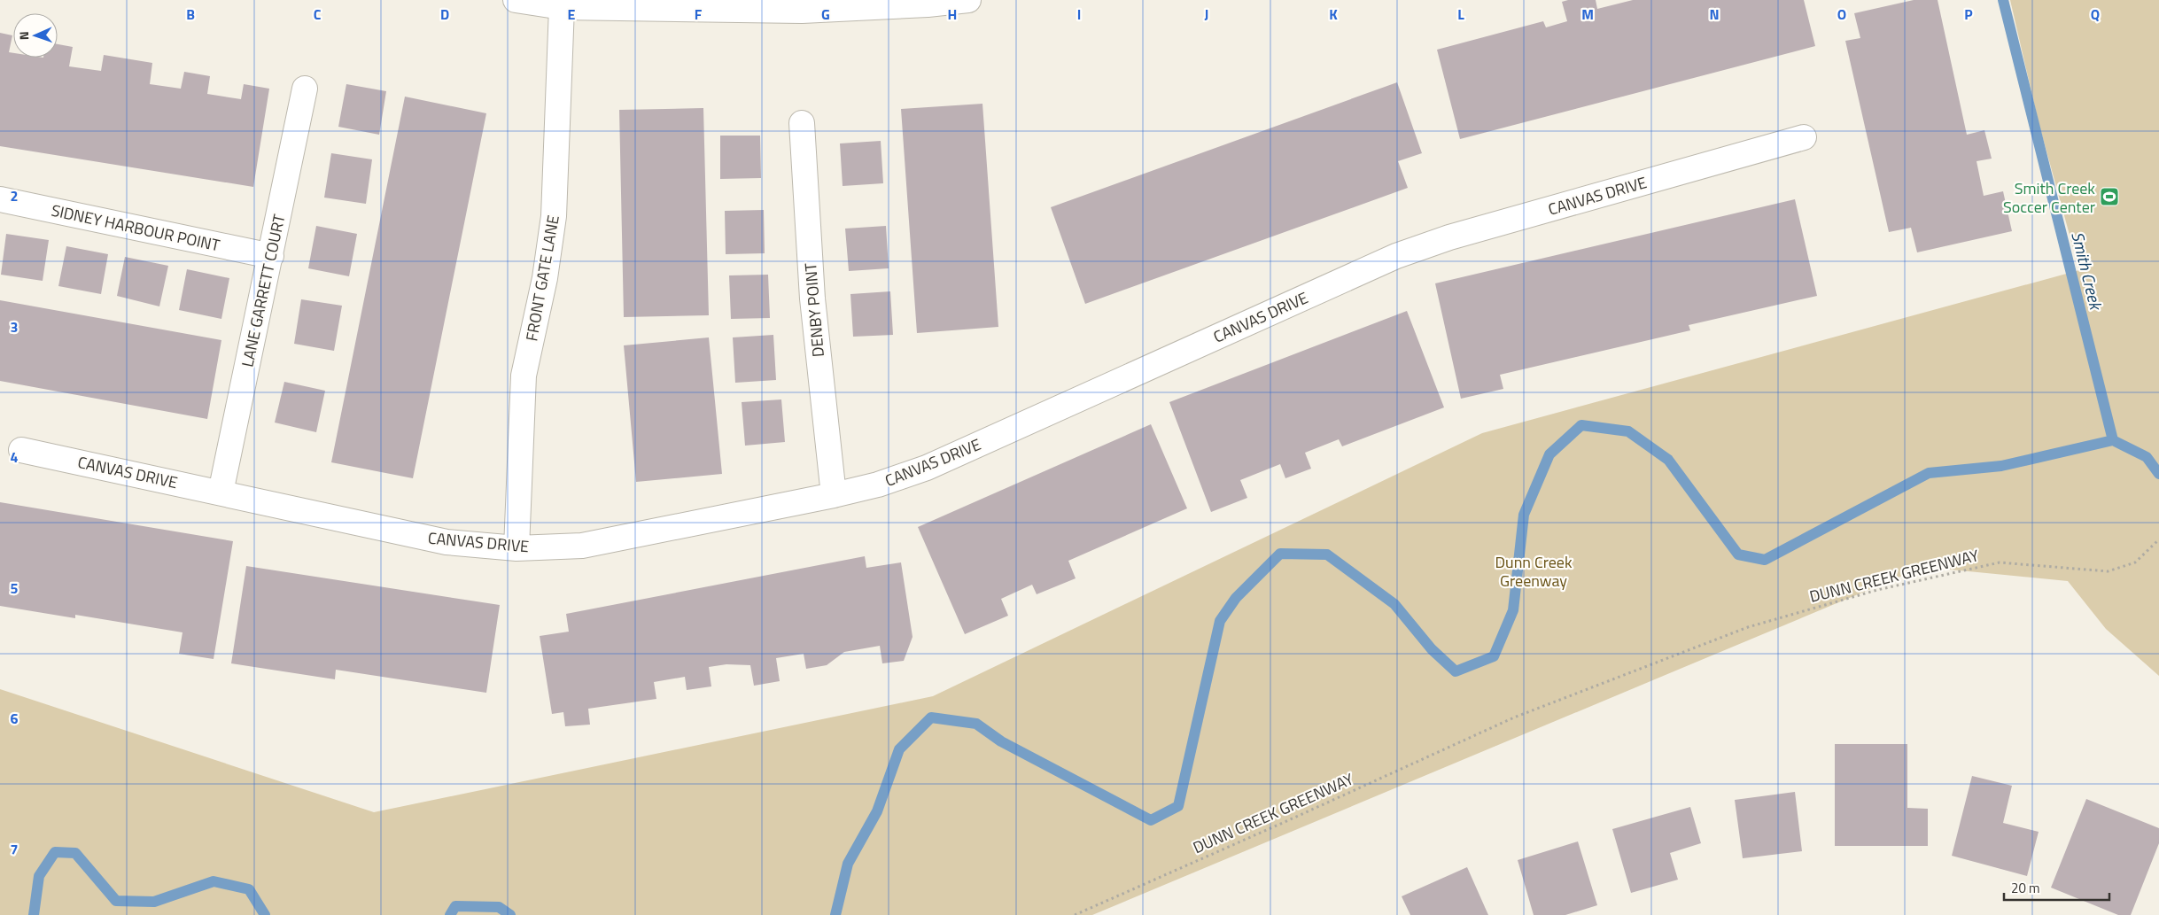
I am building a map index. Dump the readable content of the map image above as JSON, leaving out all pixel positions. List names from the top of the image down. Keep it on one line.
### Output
{"streets":{"street":["CANVAS DRIVE","SIDNEY HARBOUR POINT","FRONT GATE LANE","LANE GARRETT COURT","DENBY POINT"],"path":["DUNN CREEK GREENWAY"]},"crossings":[["CANVAS DRIVE","FRONT GATE LANE"],["CANVAS DRIVE","LANE GARRETT COURT"],["CANVAS DRIVE","DENBY POINT"],["SIDNEY HARBOUR POINT","LANE GARRETT COURT"]],"water":["Smith Creek"],"parks":["Dunn Creek Greenway"],"places":{"sports":["Smith Creek Soccer Center"]},"scale_bar":"20 m","north":"left","grid":{"columns":["B","C","D","E","F","G","H","I","J","K","L","M","N","O","P","Q"],"rows":["2","3","4","5","6","7"]}}
